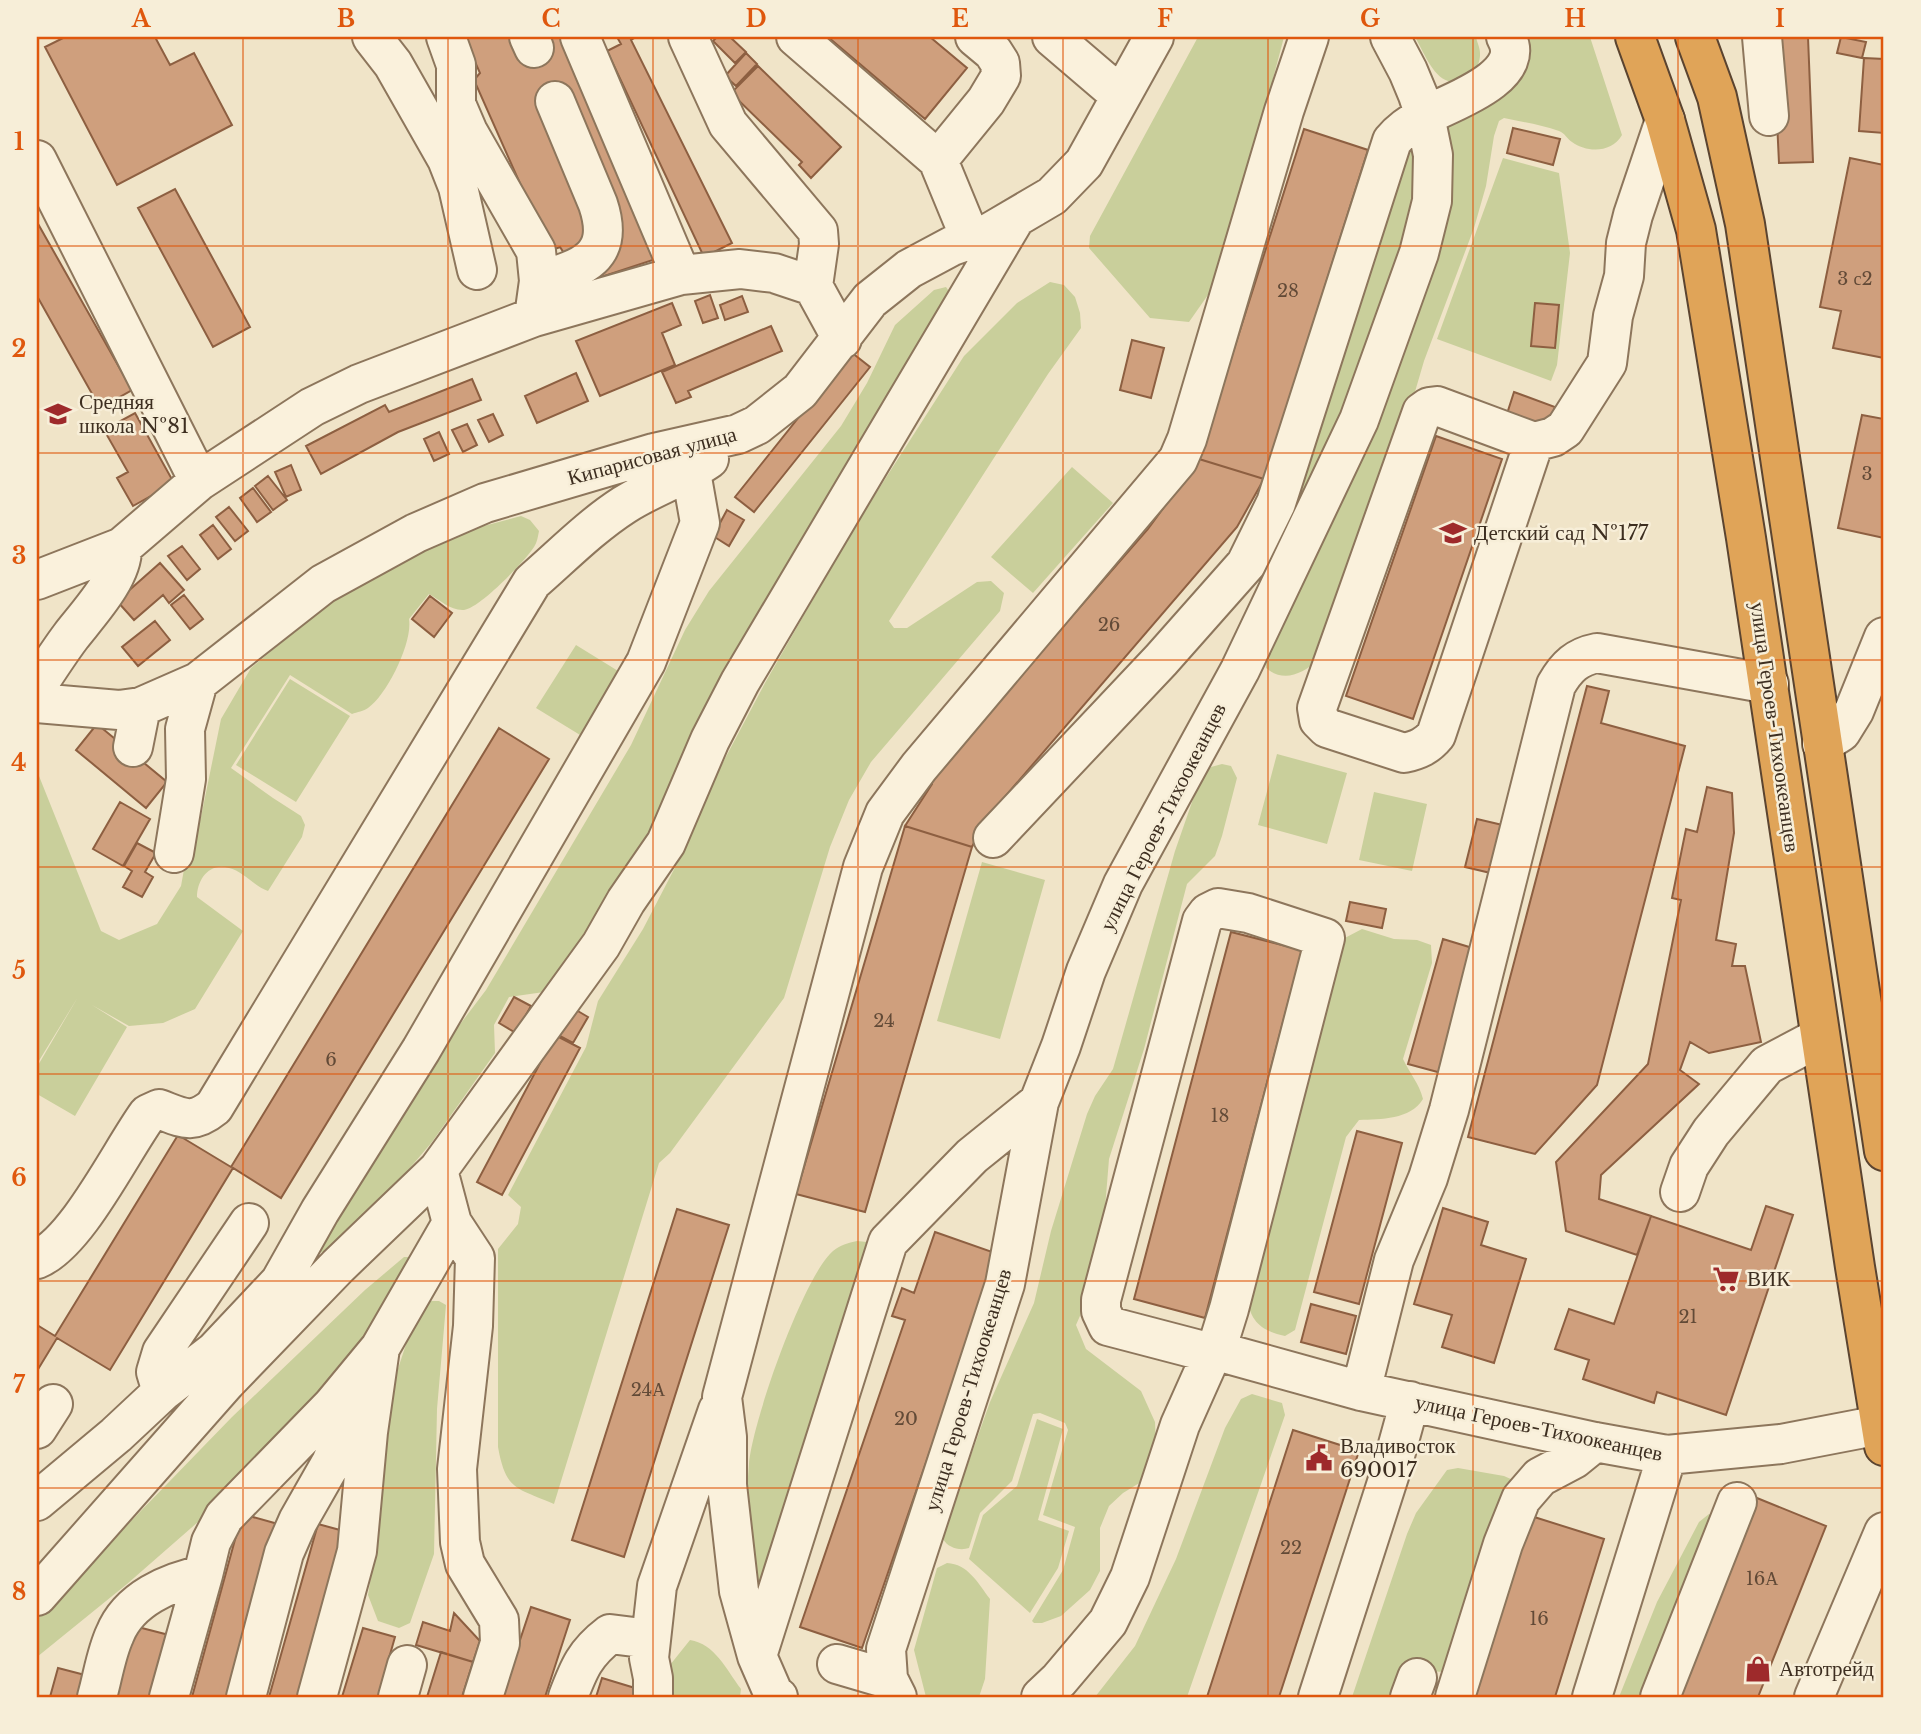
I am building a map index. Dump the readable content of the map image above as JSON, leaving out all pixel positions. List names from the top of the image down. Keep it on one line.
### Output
{"streets":{"highway":["улица Героев-Тихоокеанцев"],"street":["Кипарисовая улица"]},"places":{"school or university":["Средняя школа №81","Детский сад №177"],"supermarket":["ВИК"],"public building":["Владивосток 690017"],"shop":["Автотрейд"]},"house_numbers":["3 с2","28","3","26","24","6","18","21","24А","20","22","16А","16"],"grid":{"columns":["A","B","C","D","E","F","G","H","I"],"rows":["1","2","3","4","5","6","7","8"]}}
